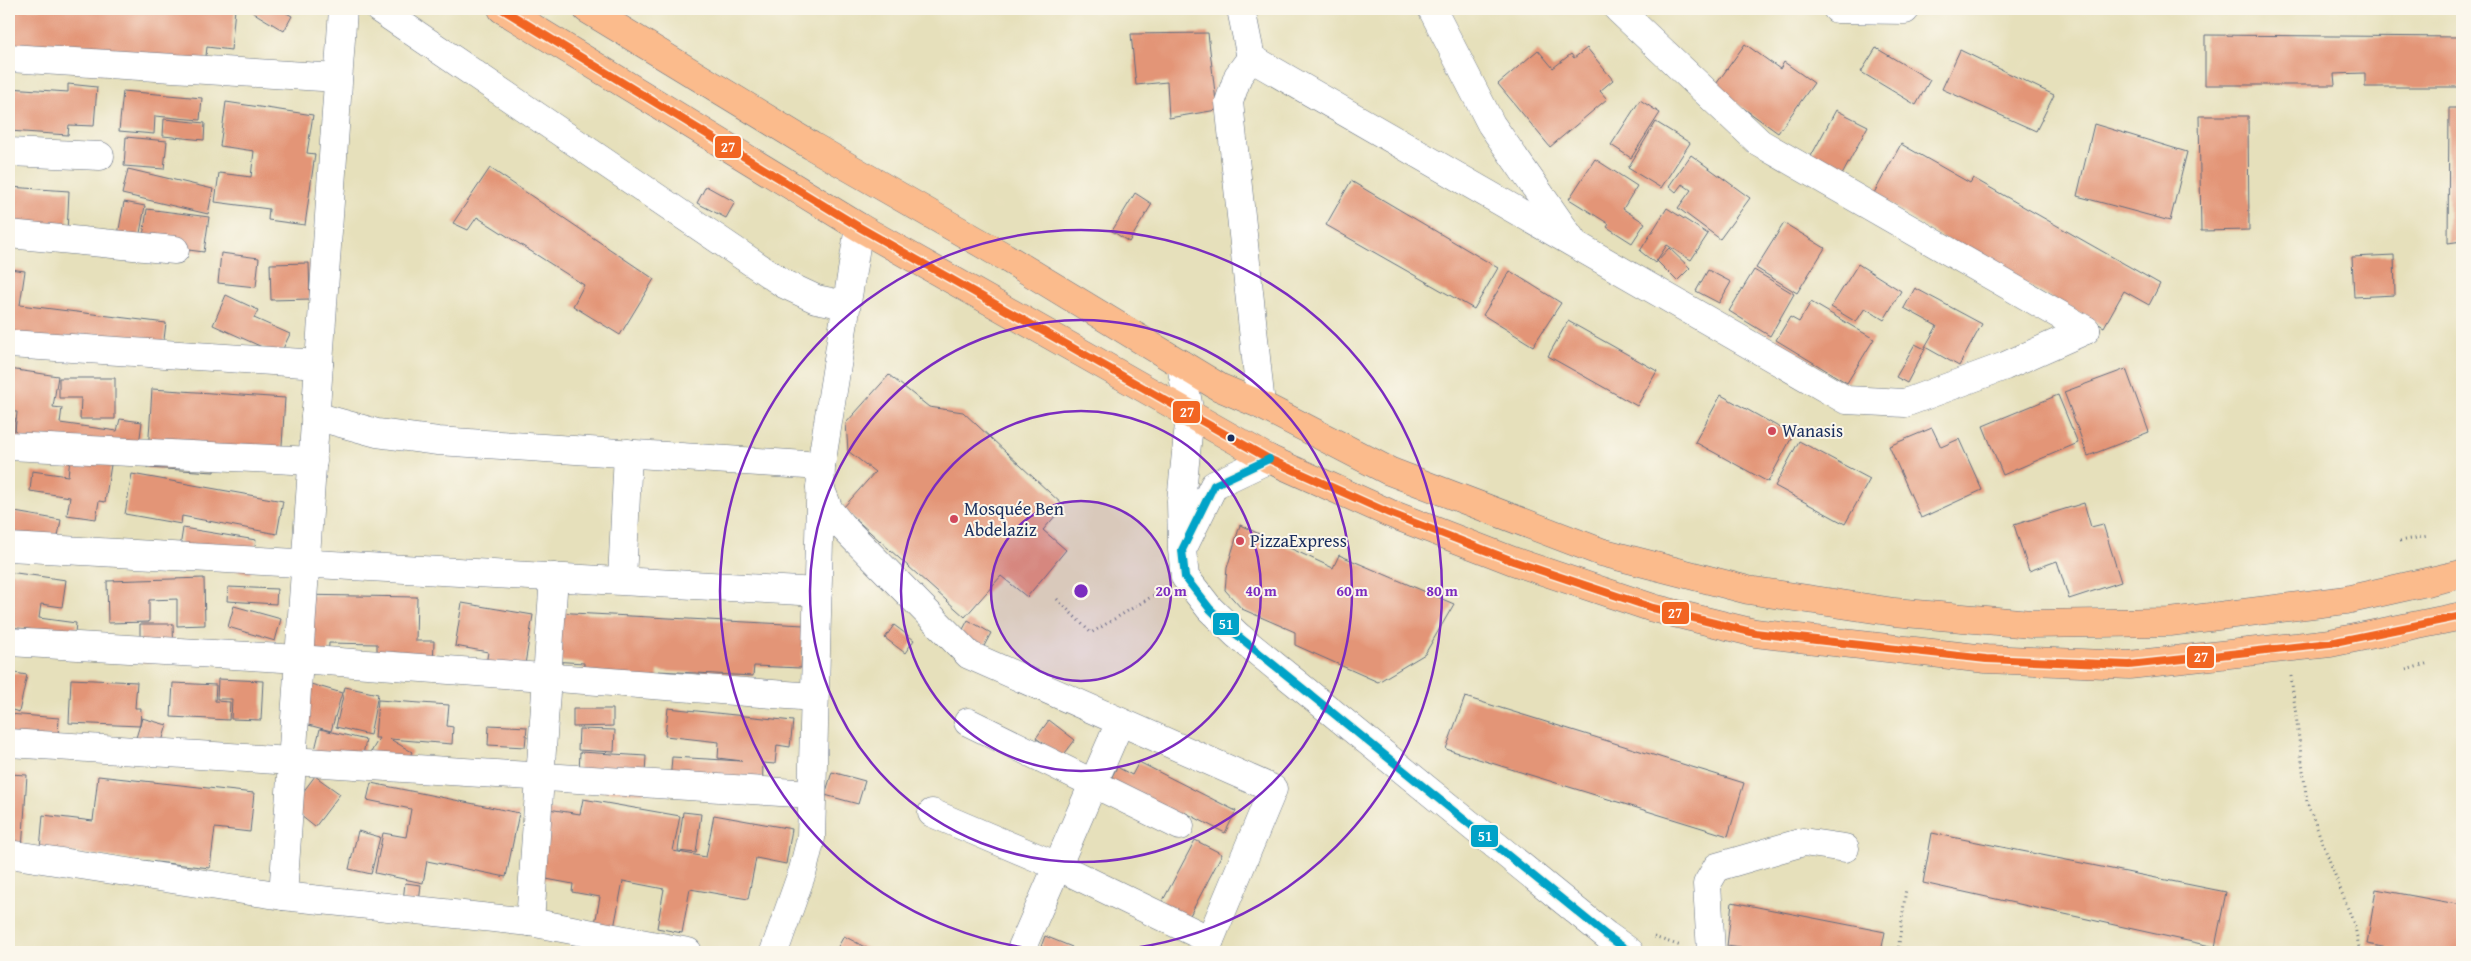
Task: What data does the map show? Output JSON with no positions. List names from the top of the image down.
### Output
{
  "places": ["Wanasis", "Mosquée Ben Abdelaziz", "PizzaExpress"],
  "lines": ["transit line 27", "transit line 51"],
  "rings": [
    "20 m",
    "40 m",
    "60 m",
    "80 m"
  ]
}
